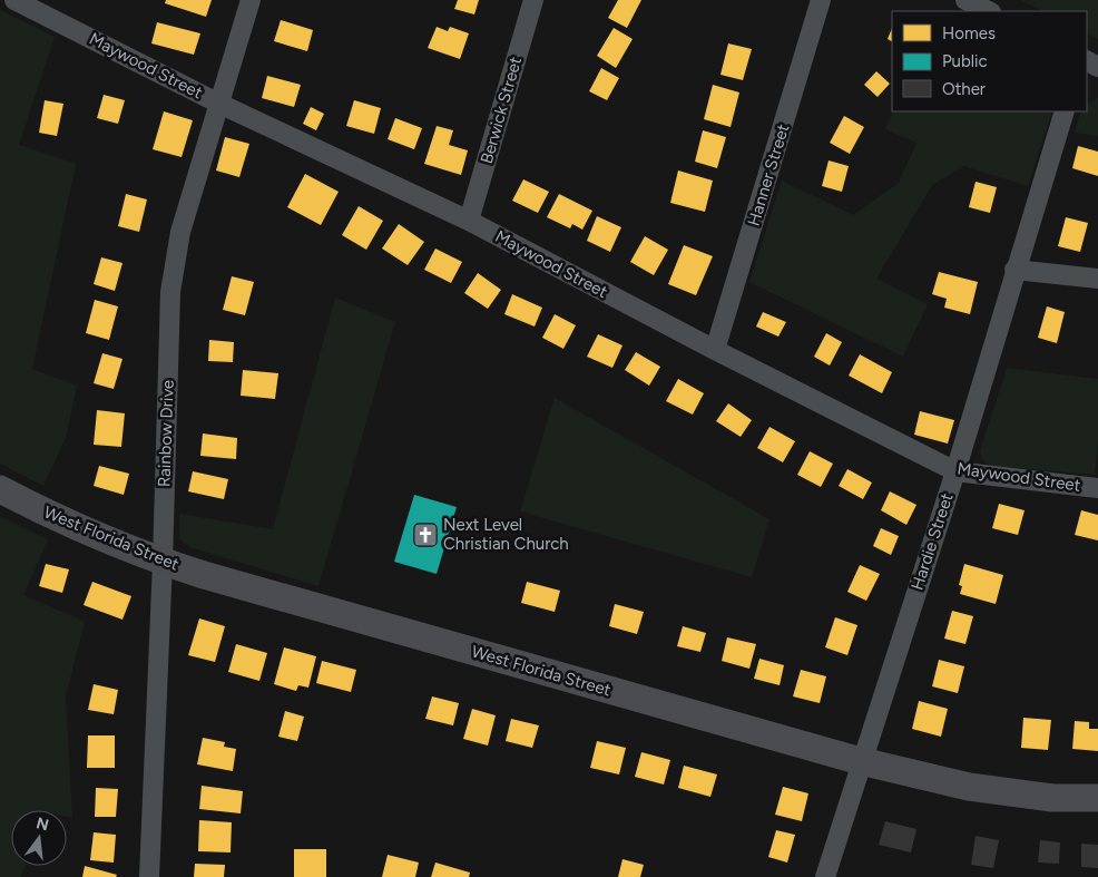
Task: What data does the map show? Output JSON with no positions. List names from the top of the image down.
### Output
{
  "streets": {
    "main road": ["West Florida Street"],
    "street": [
      "Maywood Street",
      "Berwick Street",
      "Hanner Street",
      "Rainbow Drive",
      "Hardie Street"
    ]
  },
  "crossings": [
    ["Maywood Street", "Berwick Street"],
    ["Maywood Street", "Hanner Street"],
    ["Maywood Street", "Rainbow Drive"],
    ["Maywood Street", "Hardie Street"],
    ["Rainbow Drive", "West Florida Street"],
    ["West Florida Street", "Hardie Street"]
  ],
  "places": {
    "church": ["Next Level Christian Church"]
  },
  "legend": ["Homes", "Public", "Other"],
  "north": "top"
}
